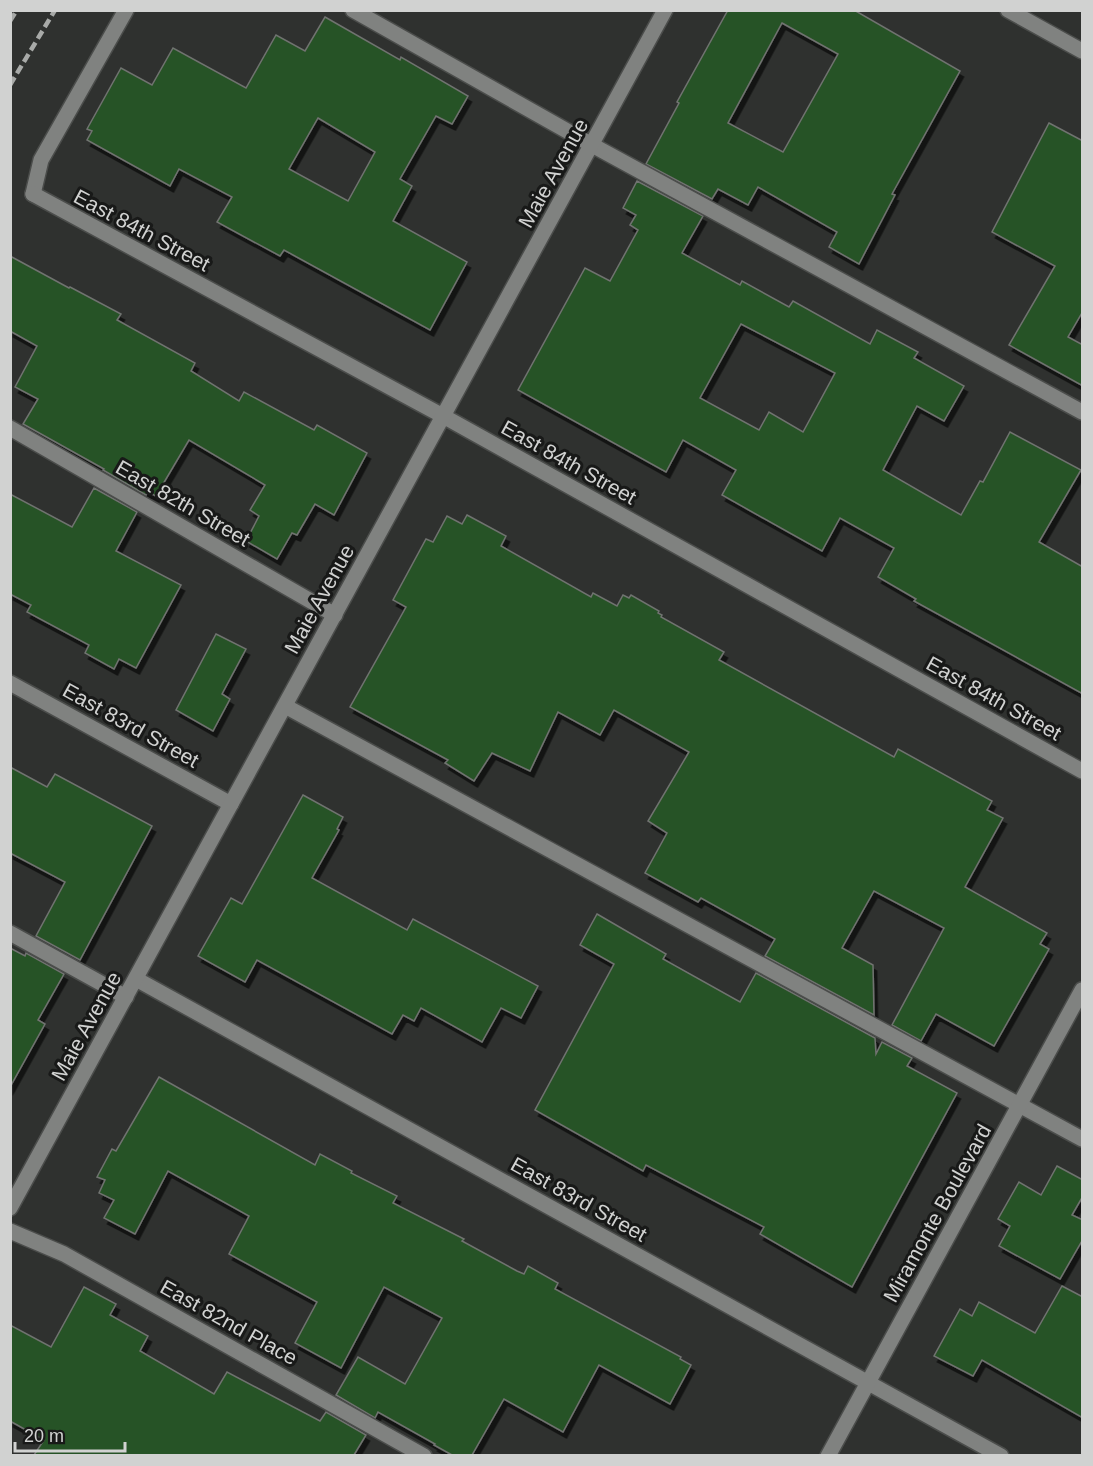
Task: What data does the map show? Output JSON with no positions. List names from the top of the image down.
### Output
{
  "streets": {
    "street": [
      "Maie Avenue",
      "East 84th Street",
      "East 82th Street",
      "East 83rd Street",
      "Miramonte Boulevard",
      "East 82nd Place"
    ]
  },
  "crossings": [
    ["Maie Avenue", "East 84th Street"],
    ["Maie Avenue", "East 82th Street"],
    ["Maie Avenue", "East 83rd Street"],
    ["East 83rd Street", "Miramonte Boulevard"]
  ],
  "scale_bar": "20 m"
}
